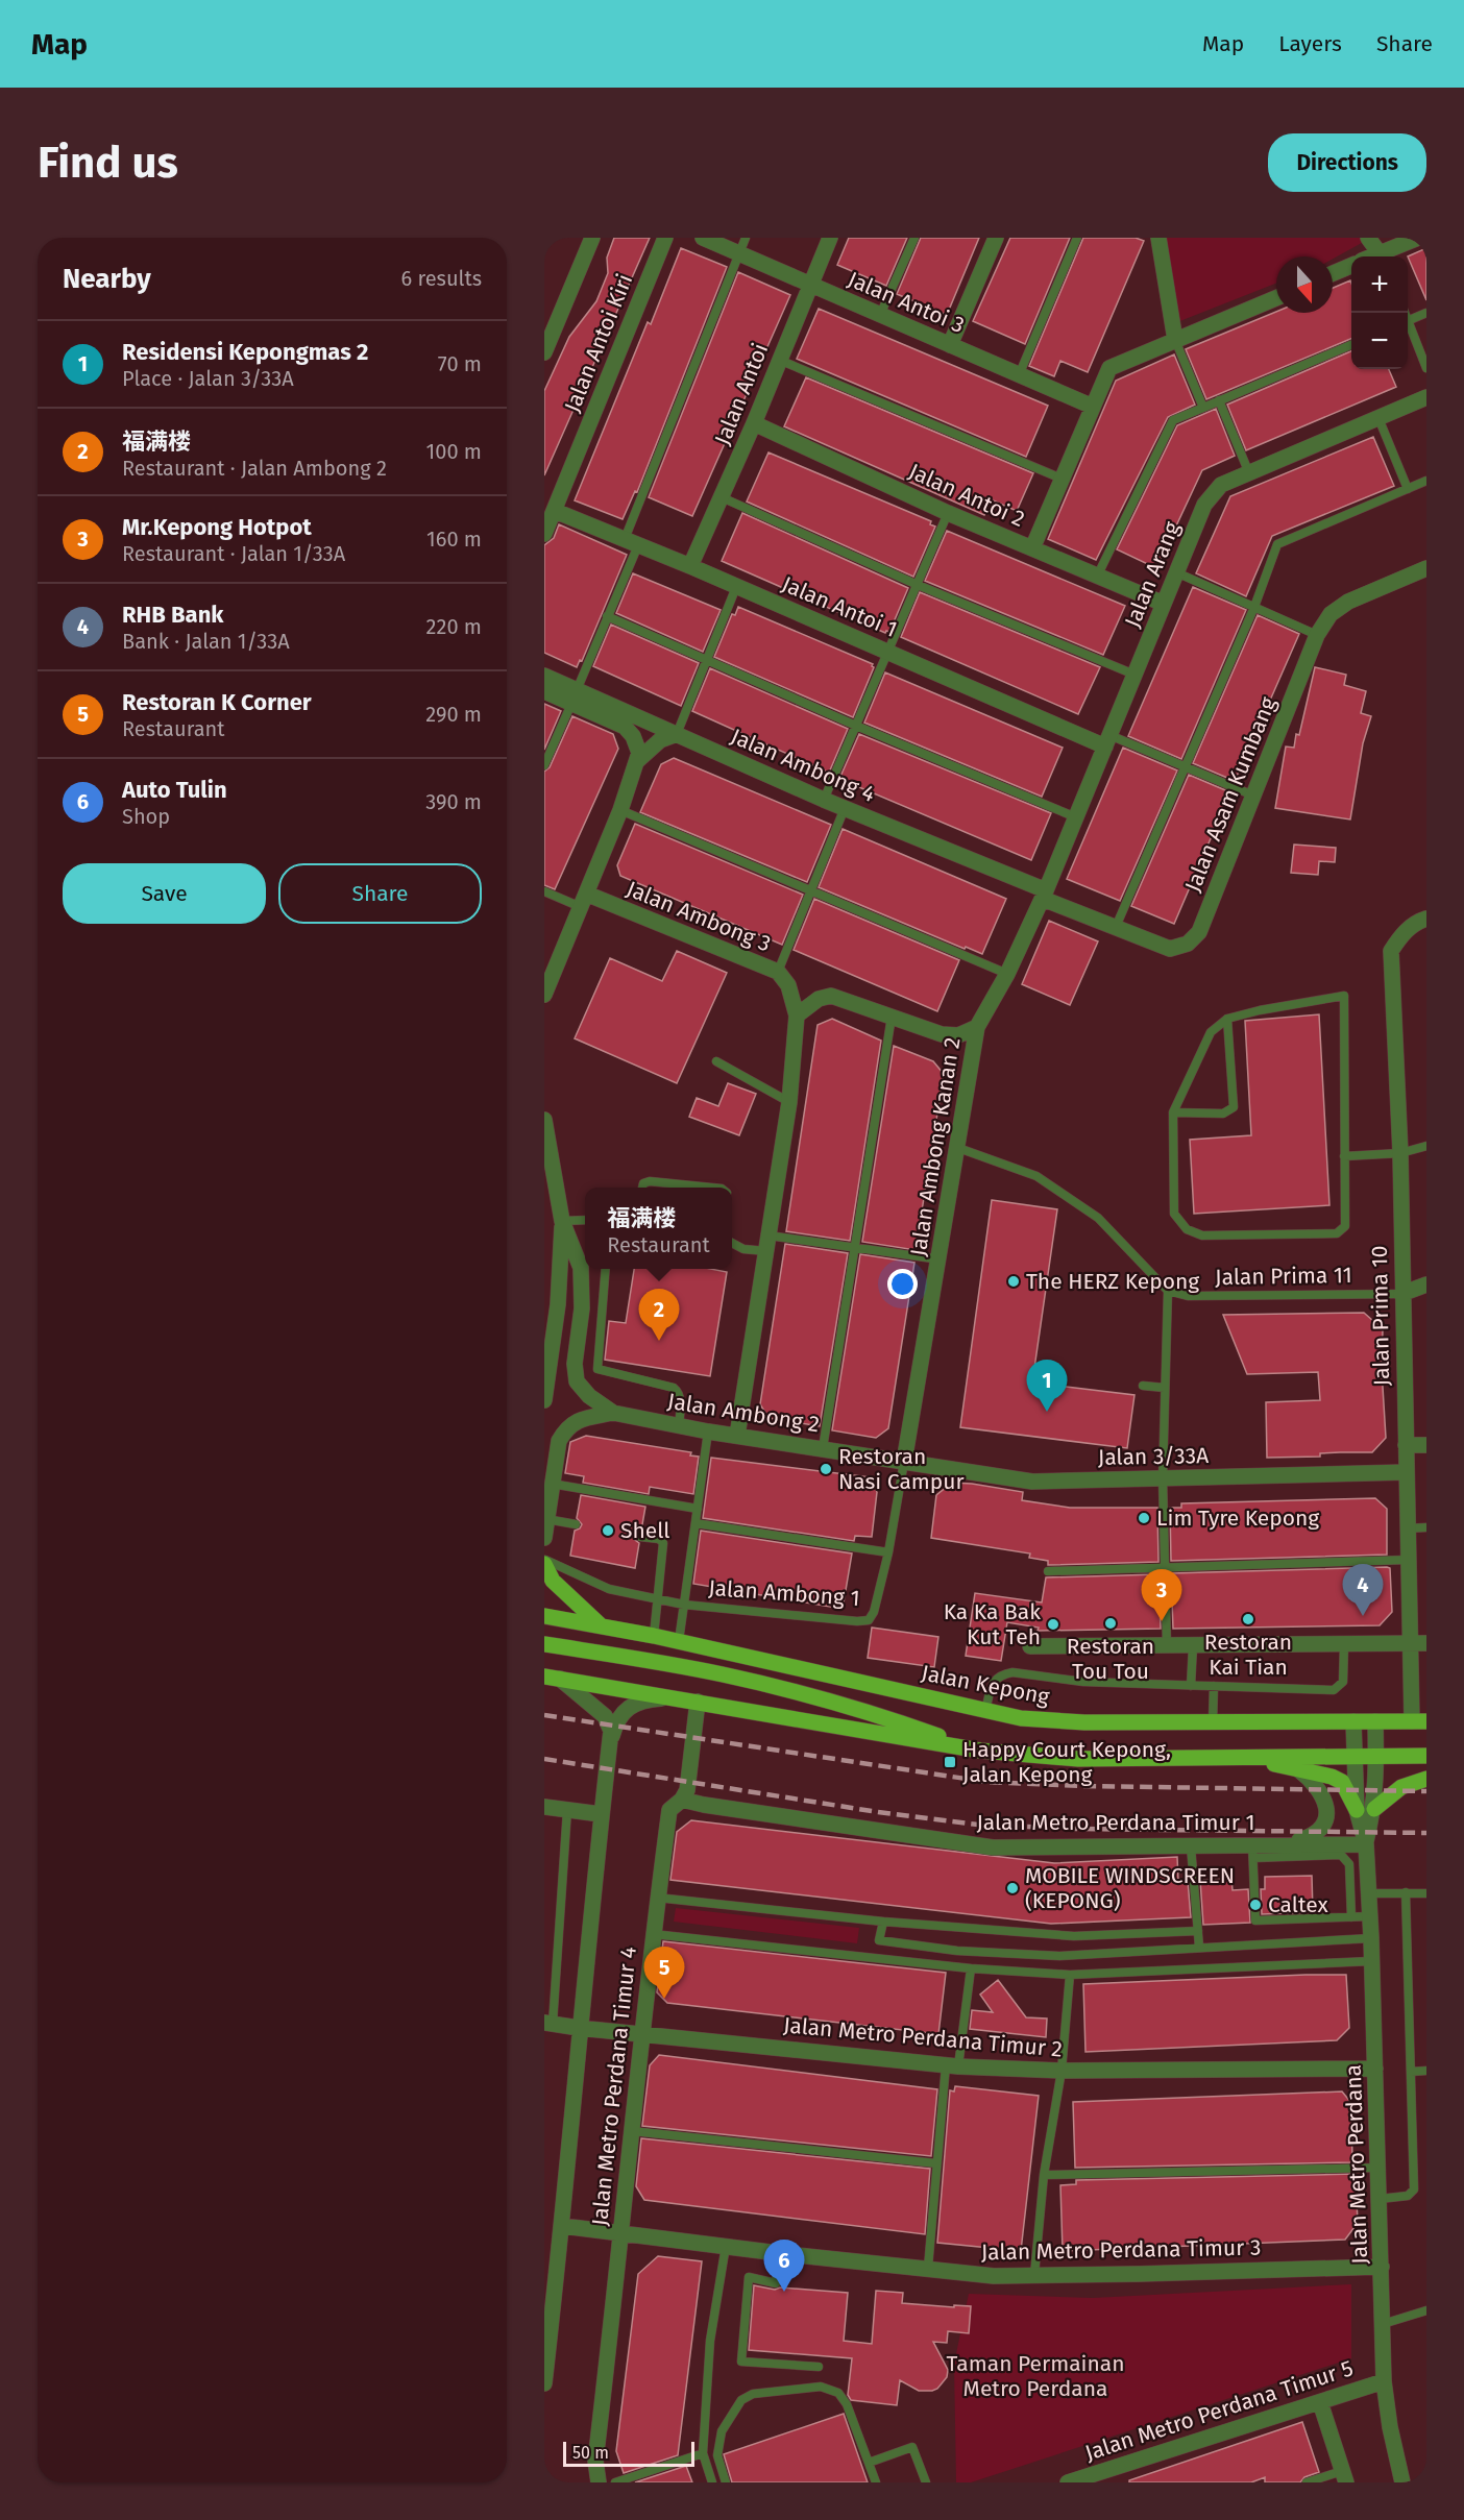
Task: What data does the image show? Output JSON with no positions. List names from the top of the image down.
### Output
{
  "streets": {
    "main road": ["Jalan Kepong"],
    "street": [
      "Jalan Antoi 3",
      "Jalan Antoi Kiri",
      "Jalan Antoi",
      "Jalan Antoi 2",
      "Jalan Arang",
      "Jalan Antoi 1",
      "Jalan Ambong 4",
      "Jalan Asam Kumbang",
      "Jalan Ambong 3",
      "Jalan Ambong Kanan 2",
      "Jalan Prima 10",
      "Jalan Ambong 2",
      "Jalan 3/33A",
      "Jalan Metro Perdana Timur 1",
      "Jalan Metro Perdana Timur 2",
      "Jalan Metro Perdana Timur 4",
      "Jalan Metro Perdana",
      "Jalan Metro Perdana Timur 3",
      "Jalan Metro Perdana Timur 5"
    ],
    "lane": ["Jalan Prima 11", "Jalan Ambong 1"]
  },
  "crossings": [
    ["Jalan Antoi 3", "Jalan Antoi"],
    ["Jalan Antoi Kiri", "Jalan Antoi 1"],
    ["Jalan Antoi", "Jalan Antoi 2"],
    ["Jalan Antoi", "Jalan Antoi 1"],
    ["Jalan Antoi 2", "Jalan Arang"],
    ["Jalan Arang", "Jalan Antoi 1"],
    ["Jalan Arang", "Jalan Ambong 4"],
    ["Jalan Arang", "Jalan Asam Kumbang"],
    ["Jalan Arang", "Jalan Ambong Kanan 2"],
    ["Jalan Ambong 4", "Jalan Asam Kumbang"],
    ["Jalan Ambong 4", "Jalan Ambong Kanan 2"],
    ["Jalan Asam Kumbang", "Jalan Ambong Kanan 2"],
    ["Jalan Ambong Kanan 2", "Jalan Ambong 2"],
    ["Jalan Ambong Kanan 2", "Jalan 3/33A"],
    ["Jalan Ambong Kanan 2", "Jalan Ambong 1"],
    ["Jalan Prima 11", "Jalan Prima 10"],
    ["Jalan Prima 10", "Jalan 3/33A"],
    ["Jalan Prima 10", "Jalan Kepong"],
    ["Jalan Ambong 2", "Jalan 3/33A"],
    ["Jalan Ambong 2", "Jalan Ambong 1"],
    ["Jalan 3/33A", "Jalan Ambong 1"],
    ["Jalan Kepong", "Jalan Metro Perdana"],
    ["Jalan Metro Perdana Timur 1", "Jalan Metro Perdana Timur 4"],
    ["Jalan Metro Perdana Timur 1", "Jalan Metro Perdana"],
    ["Jalan Metro Perdana Timur 2", "Jalan Metro Perdana Timur 4"],
    ["Jalan Metro Perdana Timur 2", "Jalan Metro Perdana"],
    ["Jalan Metro Perdana Timur 4", "Jalan Metro Perdana Timur 3"],
    ["Jalan Metro Perdana", "Jalan Metro Perdana Timur 3"],
    ["Jalan Metro Perdana", "Jalan Metro Perdana Timur 5"]
  ],
  "parks": ["Taman Permainan Metro Perdana"],
  "places": {
    "other": [
      "The HERZ Kepong",
      "Restoran Nasi Campur",
      "Lim Tyre Kepong",
      "Shell",
      "Restoran Kai Tian",
      "Restoran Tou Tou",
      "Ka Ka Bak Kut Teh",
      "MOBILE WINDSCREEN (KEPONG)",
      "Caltex"
    ],
    "transit": ["Happy Court Kepong, Jalan Kepong"]
  },
  "scale_bar": "50 m",
  "north": "bottom",
  "page": {
    "header": "Map",
    "nav": ["Map", "Layers", "Share"],
    "buttons": [
      "Directions",
      ["Save", "Share"]
    ],
    "title": "Find us",
    "heading": ["Nearby", "6 results"],
    "map_buttons": ["+", "−"],
    "list": [
      {
        "mark": "1",
        "name": "Residensi Kepongmas 2",
        "note": "Place · Jalan 3/33A",
        "value": "70 m"
      },
      {
        "mark": "2",
        "name": "福满楼",
        "note": "Restaurant · Jalan Ambong 2",
        "value": "100 m"
      },
      {
        "mark": "3",
        "name": "Mr.Kepong Hotpot",
        "note": "Restaurant · Jalan 1/33A",
        "value": "160 m"
      },
      {
        "mark": "4",
        "name": "RHB Bank",
        "note": "Bank · Jalan 1/33A",
        "value": "220 m"
      },
      {
        "mark": "5",
        "name": "Restoran K Corner",
        "note": "Restaurant",
        "value": "290 m"
      },
      {
        "mark": "6",
        "name": "Auto Tulin",
        "note": "Shop",
        "value": "390 m"
      }
    ],
    "popup": ["福满楼", "Restaurant"],
    "pins": [
      "2",
      "1",
      "4",
      "3",
      "5",
      "6"
    ],
    "scale": "50 m"
  }
}
